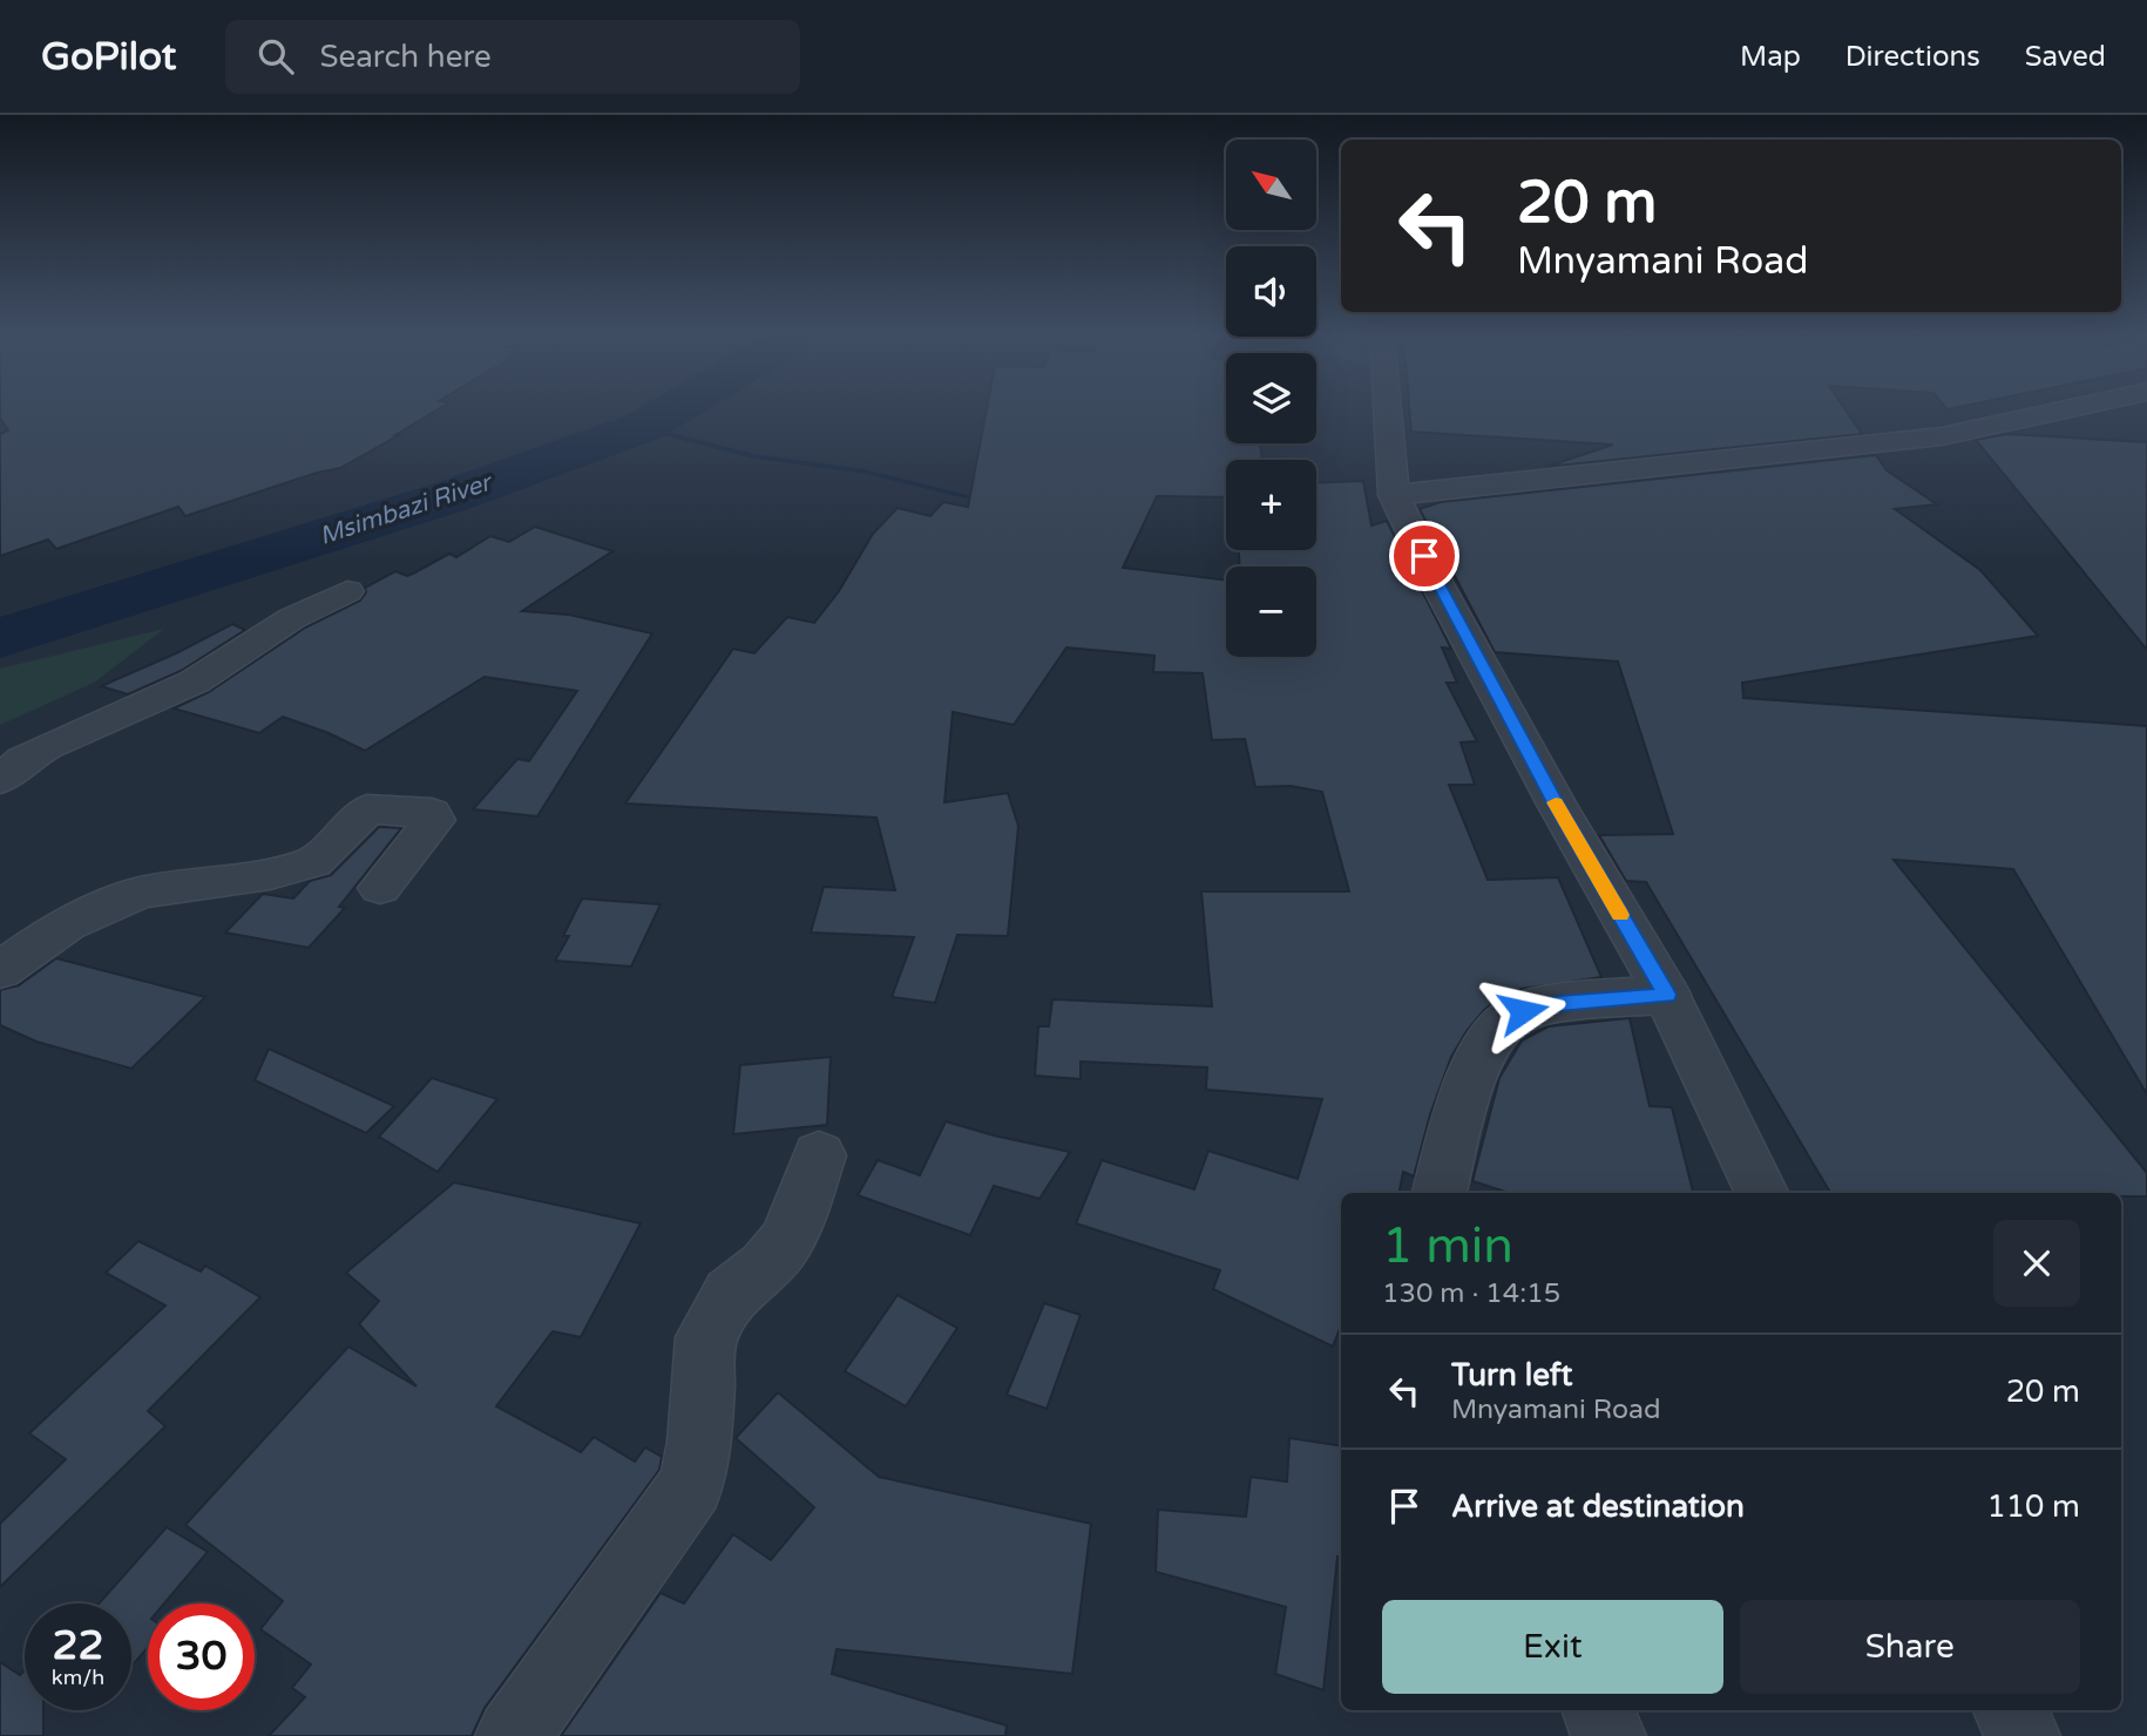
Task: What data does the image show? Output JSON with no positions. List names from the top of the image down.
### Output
{
  "water": ["Msimbazi River"],
  "north": "top left",
  "page": {
    "header": "GoPilot",
    "search": "Search here",
    "nav": ["Map", "Directions", "Saved"],
    "map_buttons": ["+", "−"],
    "turn": ["20 m", "Mnyamani Road"],
    "heading": ["1 min", "130 m · 14:15"],
    "list": [
      {
        "name": "Turn left",
        "note": "Mnyamani Road",
        "value": "20 m"
      },
      {
        "name": "Arrive at destination",
        "value": "110 m"
      }
    ],
    "buttons": ["Exit", "Share"],
    "speed": "22 km/h",
    "limit": "30"
  }
}
